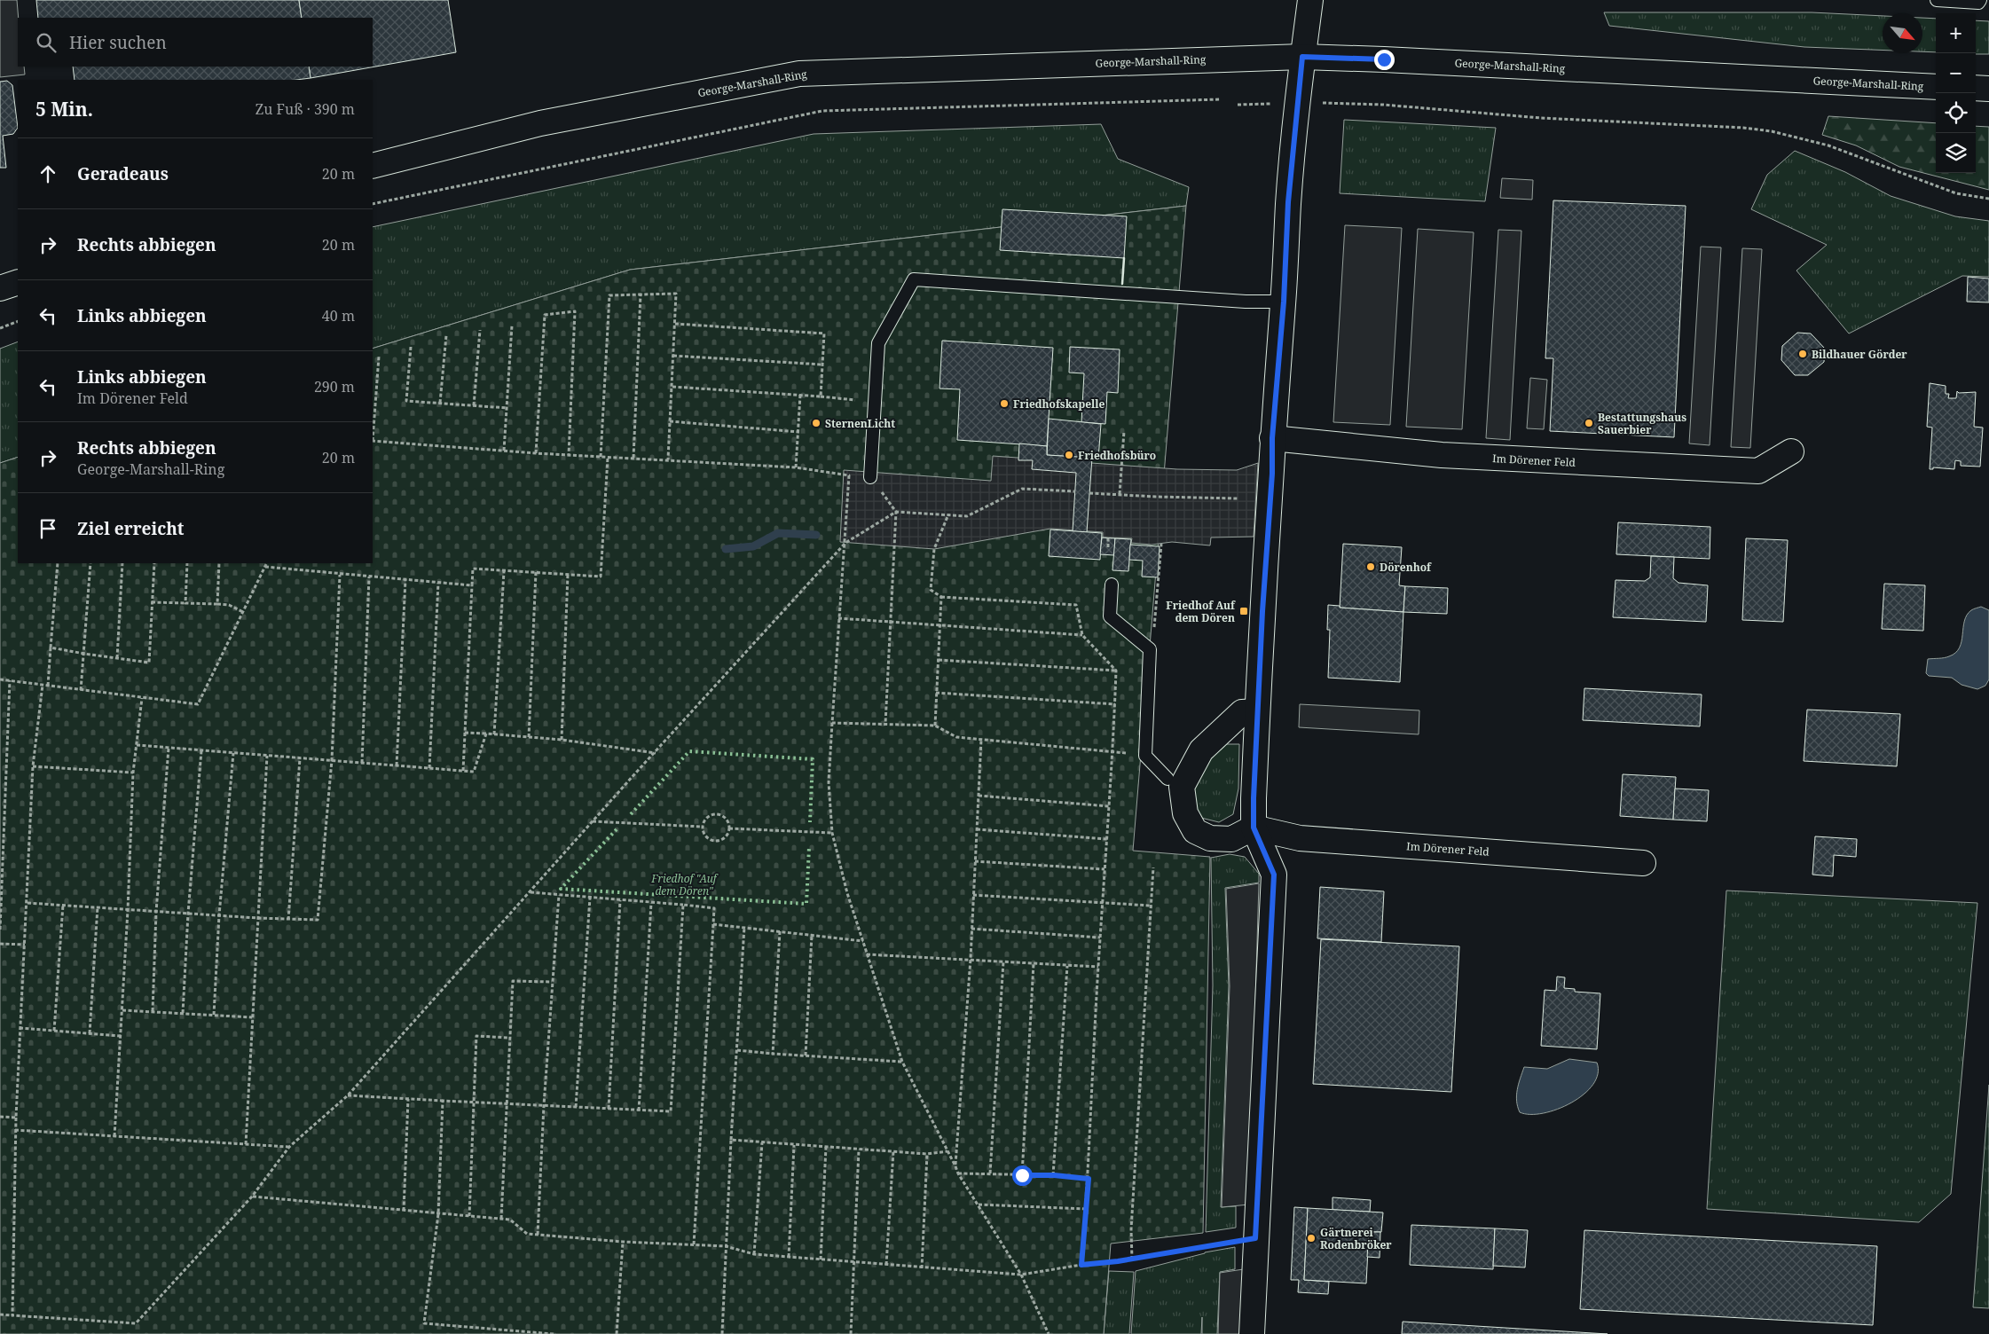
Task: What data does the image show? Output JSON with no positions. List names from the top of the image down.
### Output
{
  "streets": {
    "street": ["George-Marshall-Ring", "Im Dörener Feld"]
  },
  "parks": ["Friedhof \"Auf dem Dören\""],
  "places": {
    "other": [
      "Bildhauer Görder",
      "Friedhofskapelle",
      "SternenLicht",
      "Bestattungshaus Sauerbier",
      "Friedhofsbüro",
      "Dörenhof",
      "Gärtnerei Rodenbröker"
    ],
    "transit": ["Friedhof Auf dem Dören"]
  },
  "north": "bottom right",
  "page": {
    "map_buttons": ["+", "−"],
    "search": "Hier suchen",
    "heading": ["5 Min.", "Zu Fuß · 390 m"],
    "list": [
      ["Geradeaus", "20 m"],
      ["Rechts abbiegen", "20 m"],
      ["Links abbiegen", "40 m"],
      ["Links abbiegen", "Im Dörener Feld", "290 m"],
      ["Rechts abbiegen", "George-Marshall-Ring", "20 m"],
      "Ziel erreicht"
    ]
  }
}
